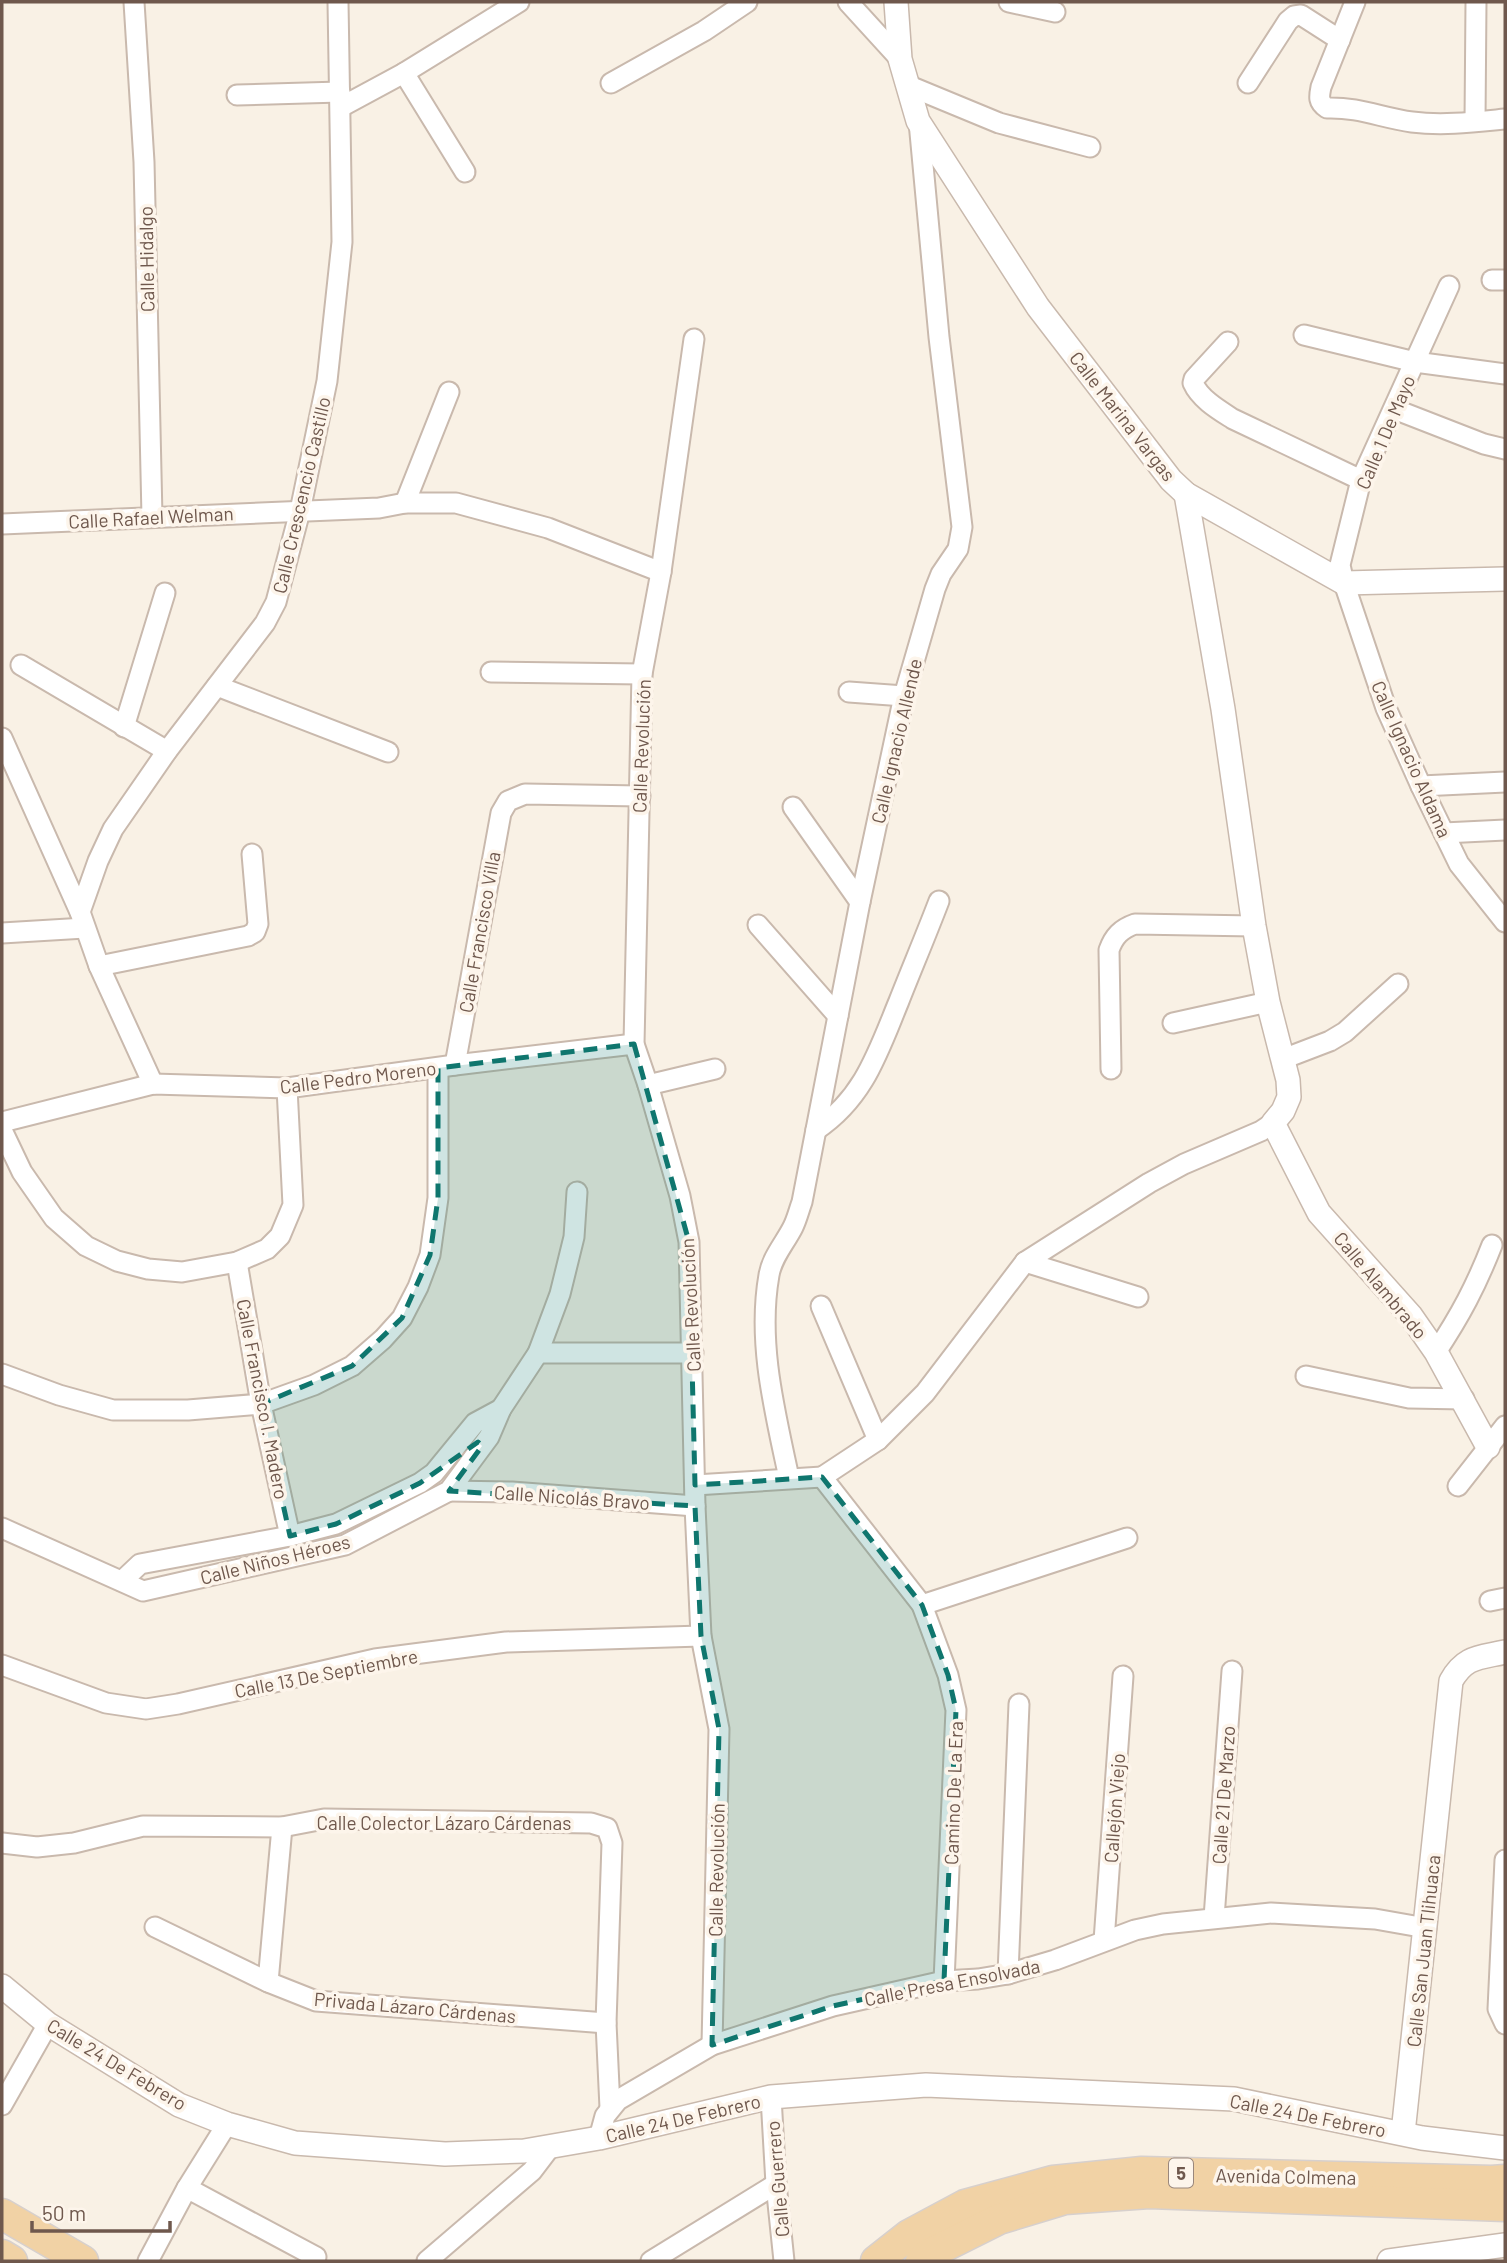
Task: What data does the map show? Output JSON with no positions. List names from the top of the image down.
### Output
{
  "streets": {
    "main road": ["5", "Avenida Colmena"],
    "street": [
      "Calle Hidalgo",
      "Calle Marina Vargas",
      "Calle 1 De Mayo",
      "Calle Crescencio Castillo",
      "Calle Rafael Welman",
      "Calle Ignacio Allende",
      "Calle Revolución",
      "Calle Ignacio Aldama",
      "Calle Francisco Villa",
      "Calle Pedro Moreno",
      "Calle Alambrado",
      "Calle Francisco I. Madero",
      "Calle Nicolás Bravo",
      "Calle Niños Héroes",
      "Calle 13 De Septiembre",
      "Camino De La Era",
      "Calle 21 De Marzo",
      "Callejón Viejo",
      "Calle Colector Lázaro Cárdenas",
      "Calle San Juan Tlihuaca",
      "Calle Presa Ensolvada",
      "Privada Lázaro Cárdenas",
      "Calle 24 De Febrero",
      "Calle Guerrero"
    ]
  },
  "crossings": [
    ["Calle Hidalgo", "Calle Rafael Welman"],
    ["Calle Marina Vargas", "Calle 1 De Mayo"],
    ["Calle Marina Vargas", "Calle Ignacio Allende"],
    ["Calle Marina Vargas", "Calle Ignacio Aldama"],
    ["Calle 1 De Mayo", "Calle Ignacio Aldama"],
    ["Calle Crescencio Castillo", "Calle Rafael Welman"],
    ["Calle Rafael Welman", "Calle Revolución"],
    ["Calle Revolución", "Calle Francisco Villa"],
    ["Calle Revolución", "Calle Pedro Moreno"],
    ["Calle Revolución", "Calle Nicolás Bravo"],
    ["Calle Revolución", "Calle 13 De Septiembre"],
    ["Calle Revolución", "Calle Presa Ensolvada"],
    ["Calle Francisco Villa", "Calle Pedro Moreno"],
    ["Calle Francisco Villa", "Calle Francisco I. Madero"],
    ["Calle Francisco I. Madero", "Calle Niños Héroes"],
    ["Calle Nicolás Bravo", "Calle Niños Héroes"],
    ["Camino De La Era", "Calle Presa Ensolvada"],
    ["Calle 21 De Marzo", "Calle Presa Ensolvada"],
    ["Callejón Viejo", "Calle Presa Ensolvada"],
    ["Calle Colector Lázaro Cárdenas", "Privada Lázaro Cárdenas"],
    ["Calle San Juan Tlihuaca", "Calle Presa Ensolvada"],
    ["Calle San Juan Tlihuaca", "Calle 24 De Febrero"],
    ["Calle 24 De Febrero", "Calle Guerrero"]
  ],
  "scale_bar": "50 m"
}
